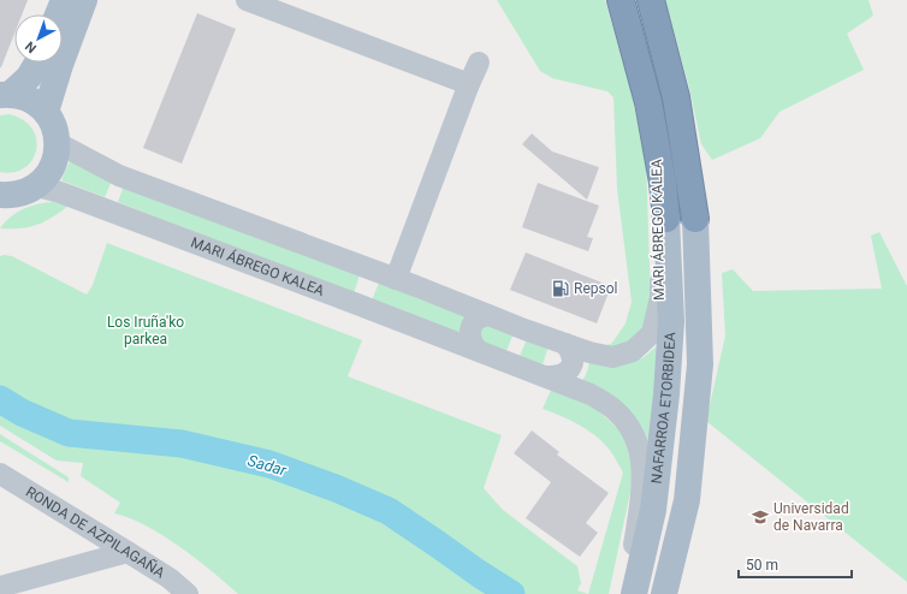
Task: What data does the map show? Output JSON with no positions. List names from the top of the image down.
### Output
{
  "streets": {
    "main road": ["NAFARROA ETORBIDEA"],
    "street": ["MARI ÁBREGO KALEA", "RONDA DE AZPILAGAÑA"]
  },
  "crossings": [
    ["MARI ÁBREGO KALEA", "NAFARROA ETORBIDEA"]
  ],
  "water": ["Sadar"],
  "parks": ["Los Iruña'ko parkea"],
  "places": {
    "fuel station": ["Repsol"],
    "school or university": ["Universidad de Navarra"]
  },
  "scale_bar": "50 m",
  "north": "bottom left"
}
